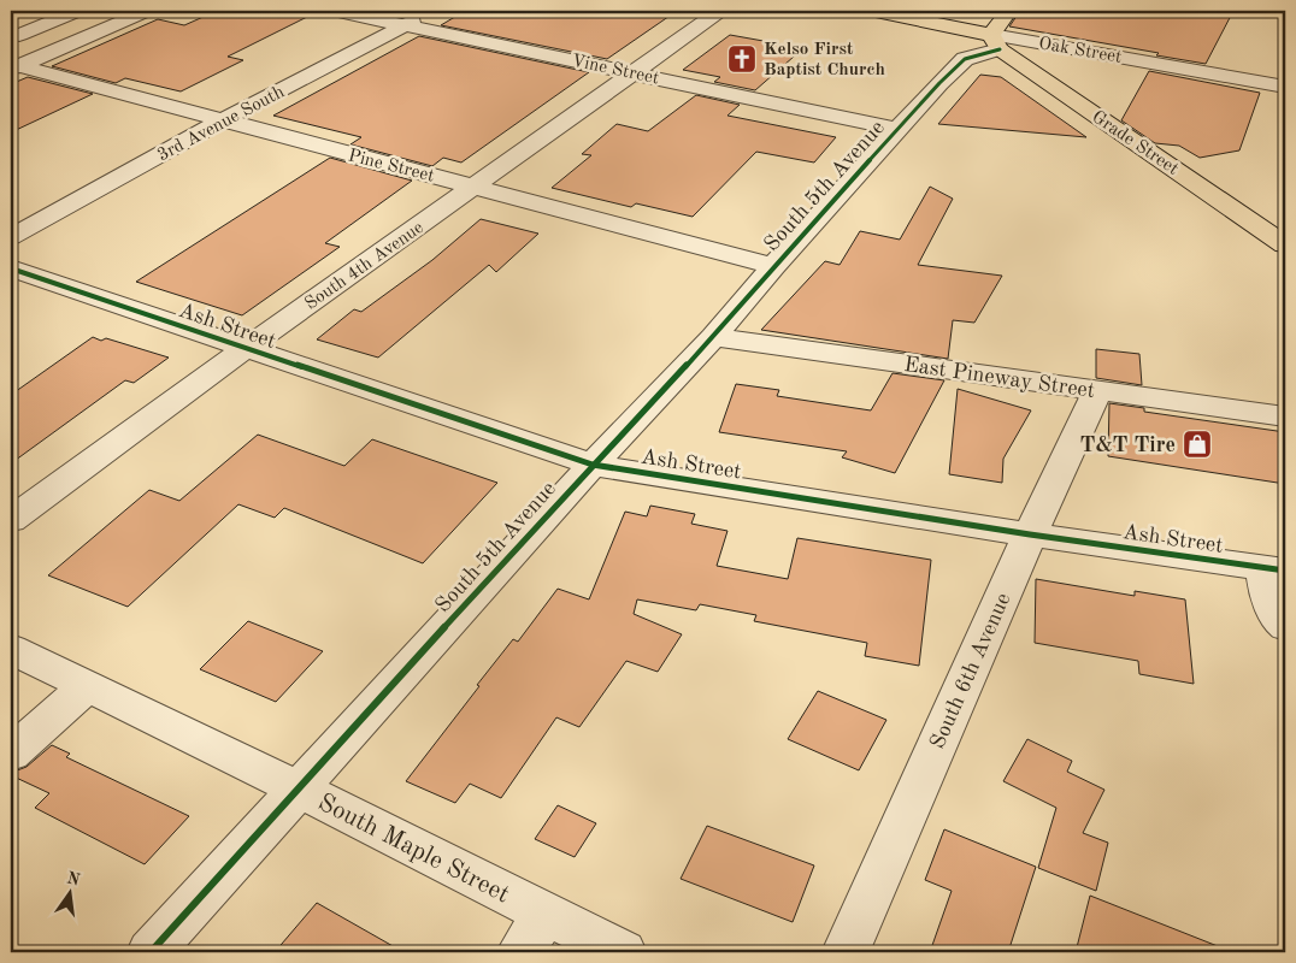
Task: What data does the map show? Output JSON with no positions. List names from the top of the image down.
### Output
{
  "streets": {
    "main road": ["Oak Street", "Grade Street"],
    "street": [
      "Vine Street",
      "3rd Avenue South",
      "Pine Street",
      "South 5th Avenue",
      "South 4th Avenue",
      "Ash Street",
      "East Pineway Street",
      "South 6th Avenue",
      "South Maple Street"
    ]
  },
  "crossings": [
    ["Oak Street", "Grade Street"],
    ["Oak Street", "South 5th Avenue"],
    ["Vine Street", "3rd Avenue South"],
    ["Vine Street", "South 5th Avenue"],
    ["Vine Street", "South 4th Avenue"],
    ["3rd Avenue South", "Pine Street"],
    ["Grade Street", "South 5th Avenue"],
    ["Pine Street", "South 5th Avenue"],
    ["Pine Street", "South 4th Avenue"],
    ["South 5th Avenue", "Ash Street"],
    ["South 5th Avenue", "East Pineway Street"],
    ["South 5th Avenue", "South Maple Street"],
    ["South 4th Avenue", "Ash Street"],
    ["Ash Street", "South 6th Avenue"],
    ["East Pineway Street", "South 6th Avenue"]
  ],
  "places": {
    "church": ["Kelso First Baptist Church"],
    "shop": ["T&T Tire"]
  },
  "north": "top"
}
